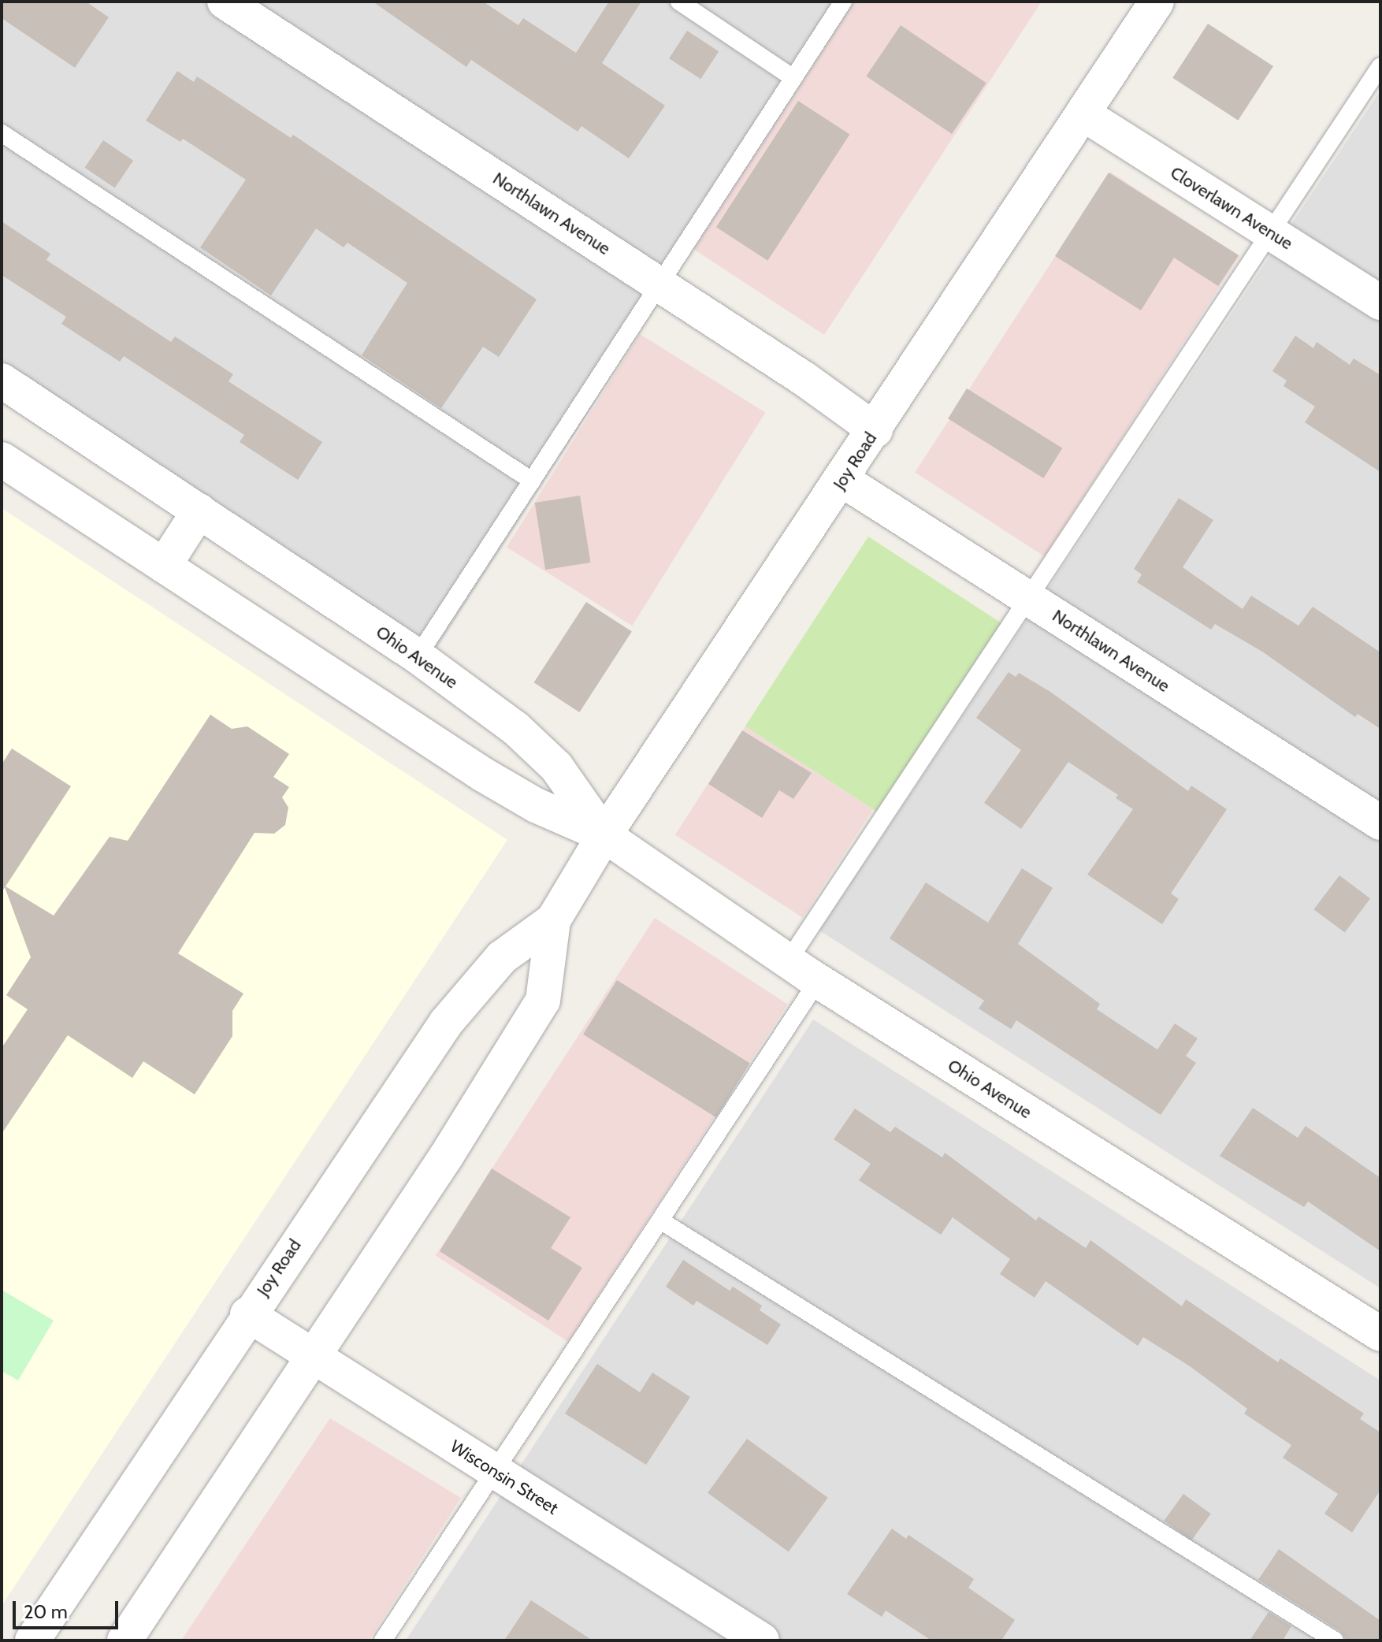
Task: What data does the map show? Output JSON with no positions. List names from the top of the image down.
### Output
{
  "streets": {
    "street": [
      "Cloverlawn Avenue",
      "Northlawn Avenue",
      "Joy Road",
      "Ohio Avenue",
      "Wisconsin Street"
    ]
  },
  "crossings": [
    ["Cloverlawn Avenue", "Joy Road"],
    ["Northlawn Avenue", "Joy Road"],
    ["Joy Road", "Ohio Avenue"],
    ["Joy Road", "Wisconsin Street"]
  ],
  "scale_bar": "20 m"
}
